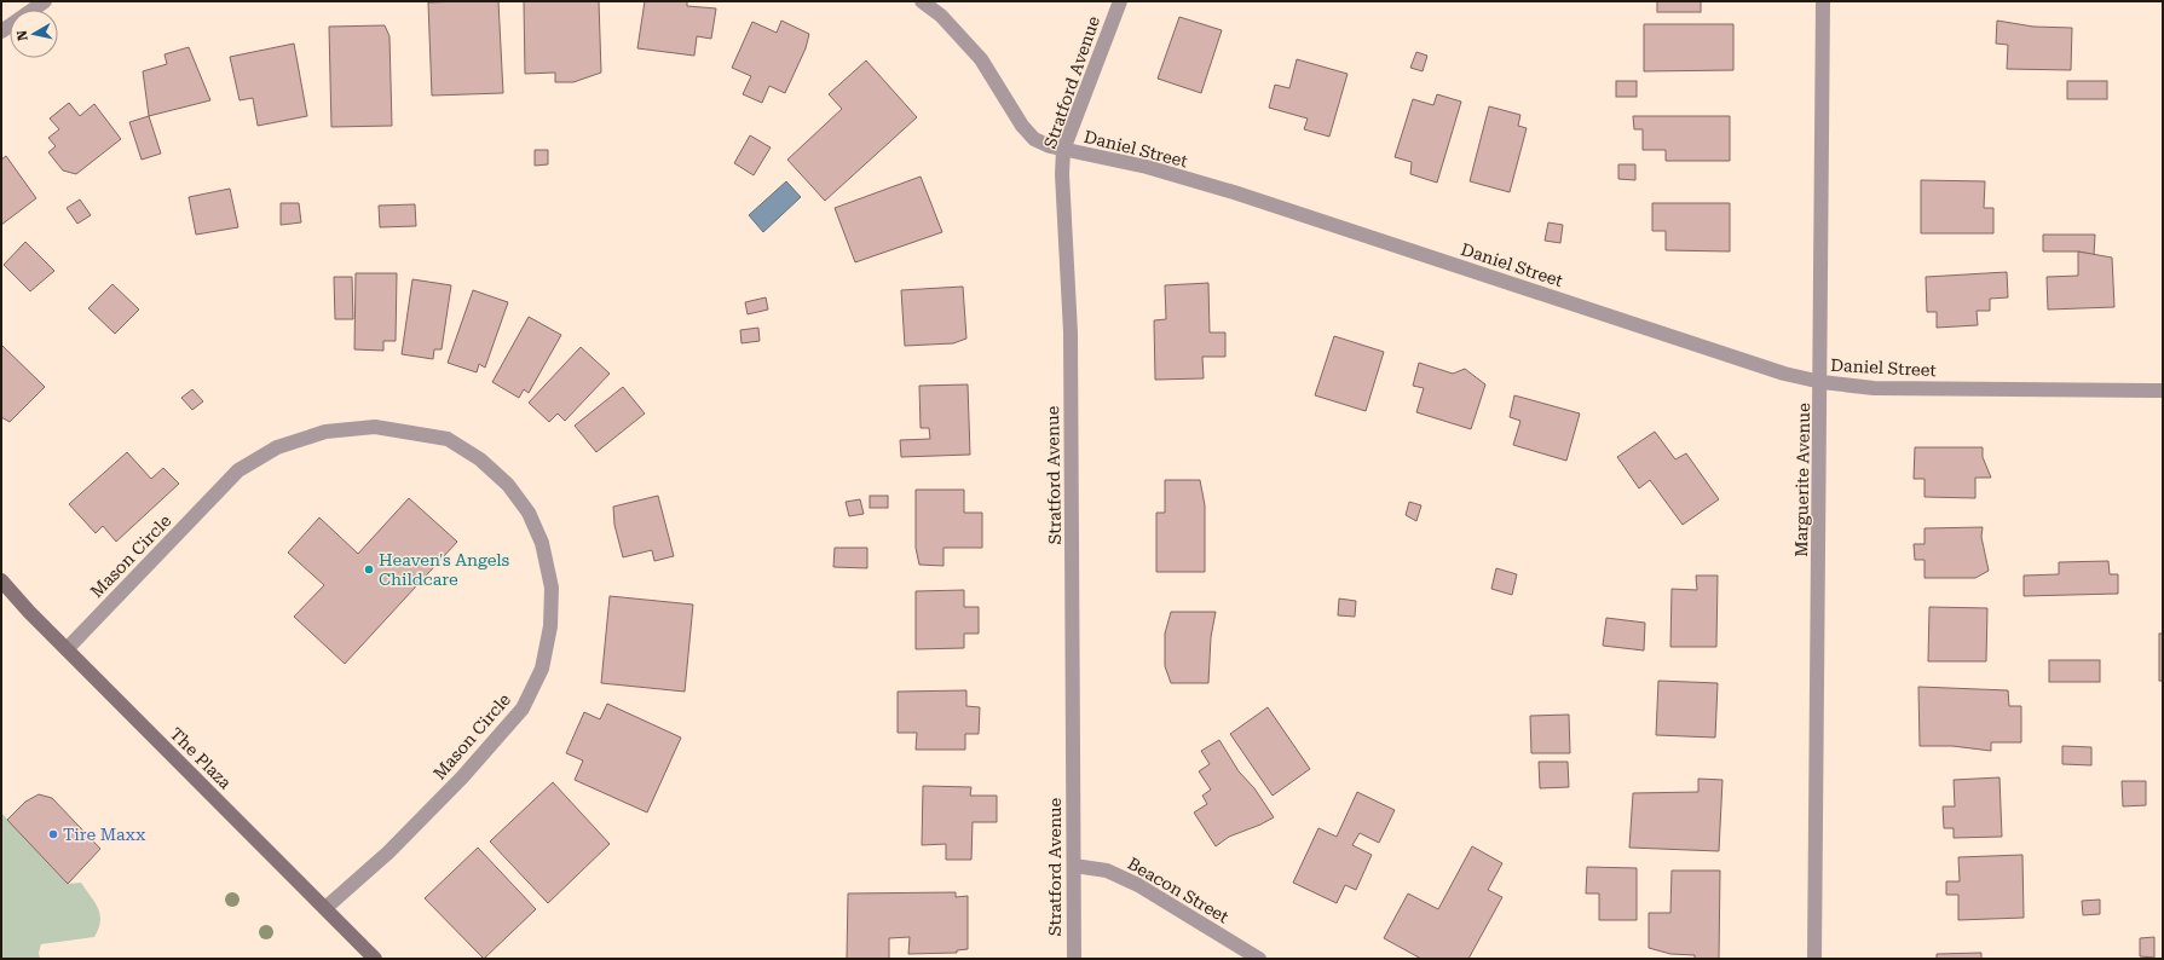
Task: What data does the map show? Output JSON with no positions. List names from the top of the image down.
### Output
{
  "streets": {
    "main road": ["The Plaza"],
    "street": [
      "Stratford Avenue",
      "Daniel Street",
      "Marguerite Avenue",
      "Mason Circle",
      "Beacon Street"
    ]
  },
  "crossings": [
    ["Stratford Avenue", "Daniel Street"],
    ["Stratford Avenue", "Beacon Street"],
    ["Daniel Street", "Marguerite Avenue"],
    ["Mason Circle", "The Plaza"]
  ],
  "places": ["Heaven's Angels Childcare", "Tire Maxx"],
  "north": "left"
}
